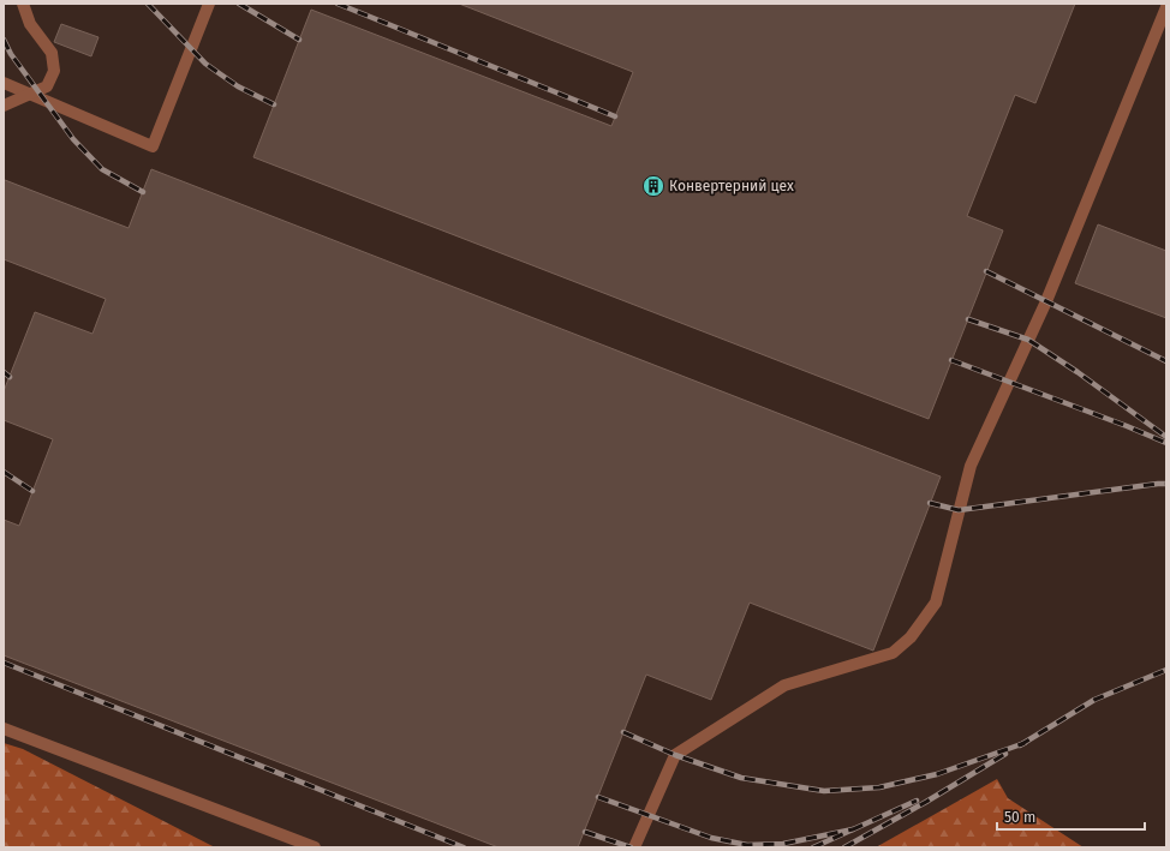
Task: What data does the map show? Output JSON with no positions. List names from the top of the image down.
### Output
{
  "places": {
    "building": ["Конвертерний цех"]
  },
  "scale_bar": "50 m"
}
